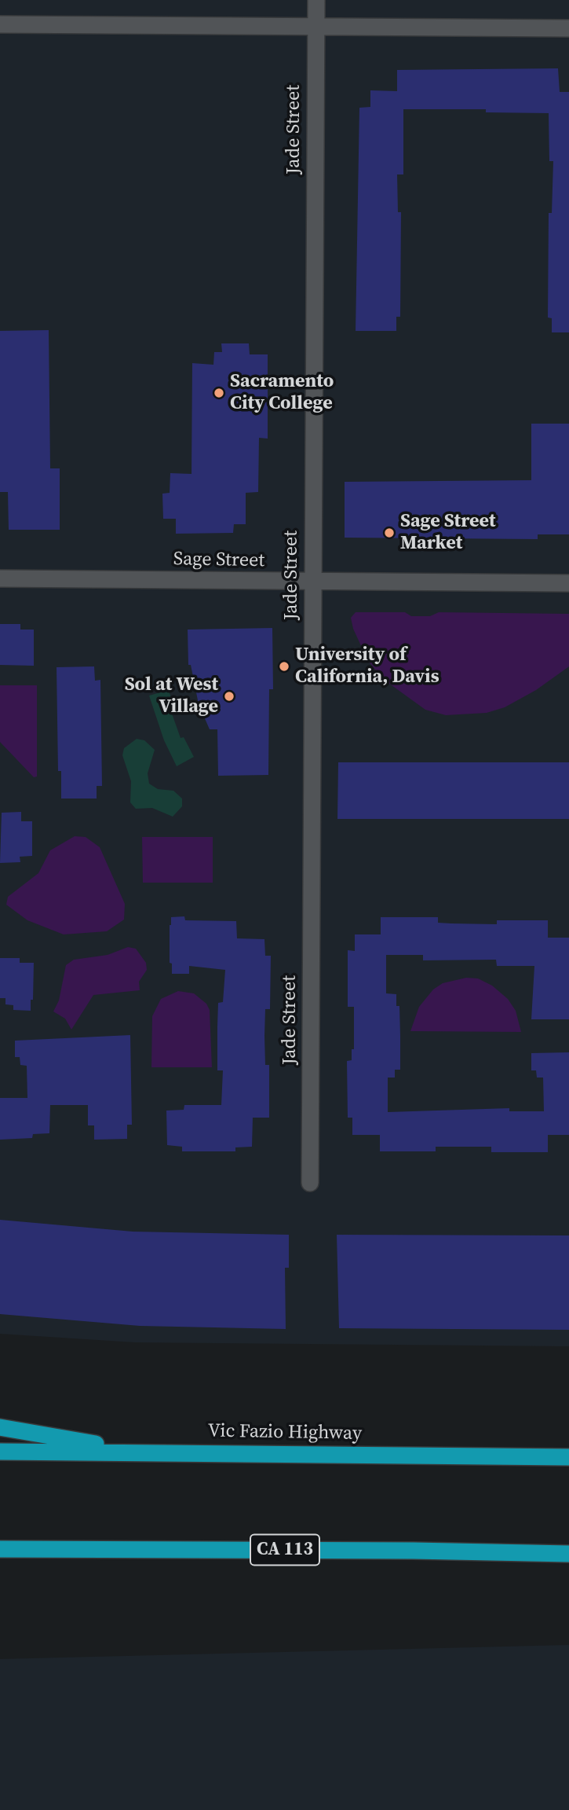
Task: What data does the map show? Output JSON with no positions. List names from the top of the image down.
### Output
{
  "streets": {
    "highway": ["Vic Fazio Highway", "CA 113"],
    "street": ["Jade Street", "Sage Street"]
  },
  "crossings": [
    ["Jade Street", "Sage Street"]
  ],
  "places": [
    "Sacramento City College",
    "Sage Street Market",
    "University of California, Davis",
    "Sol at West Village"
  ]
}
